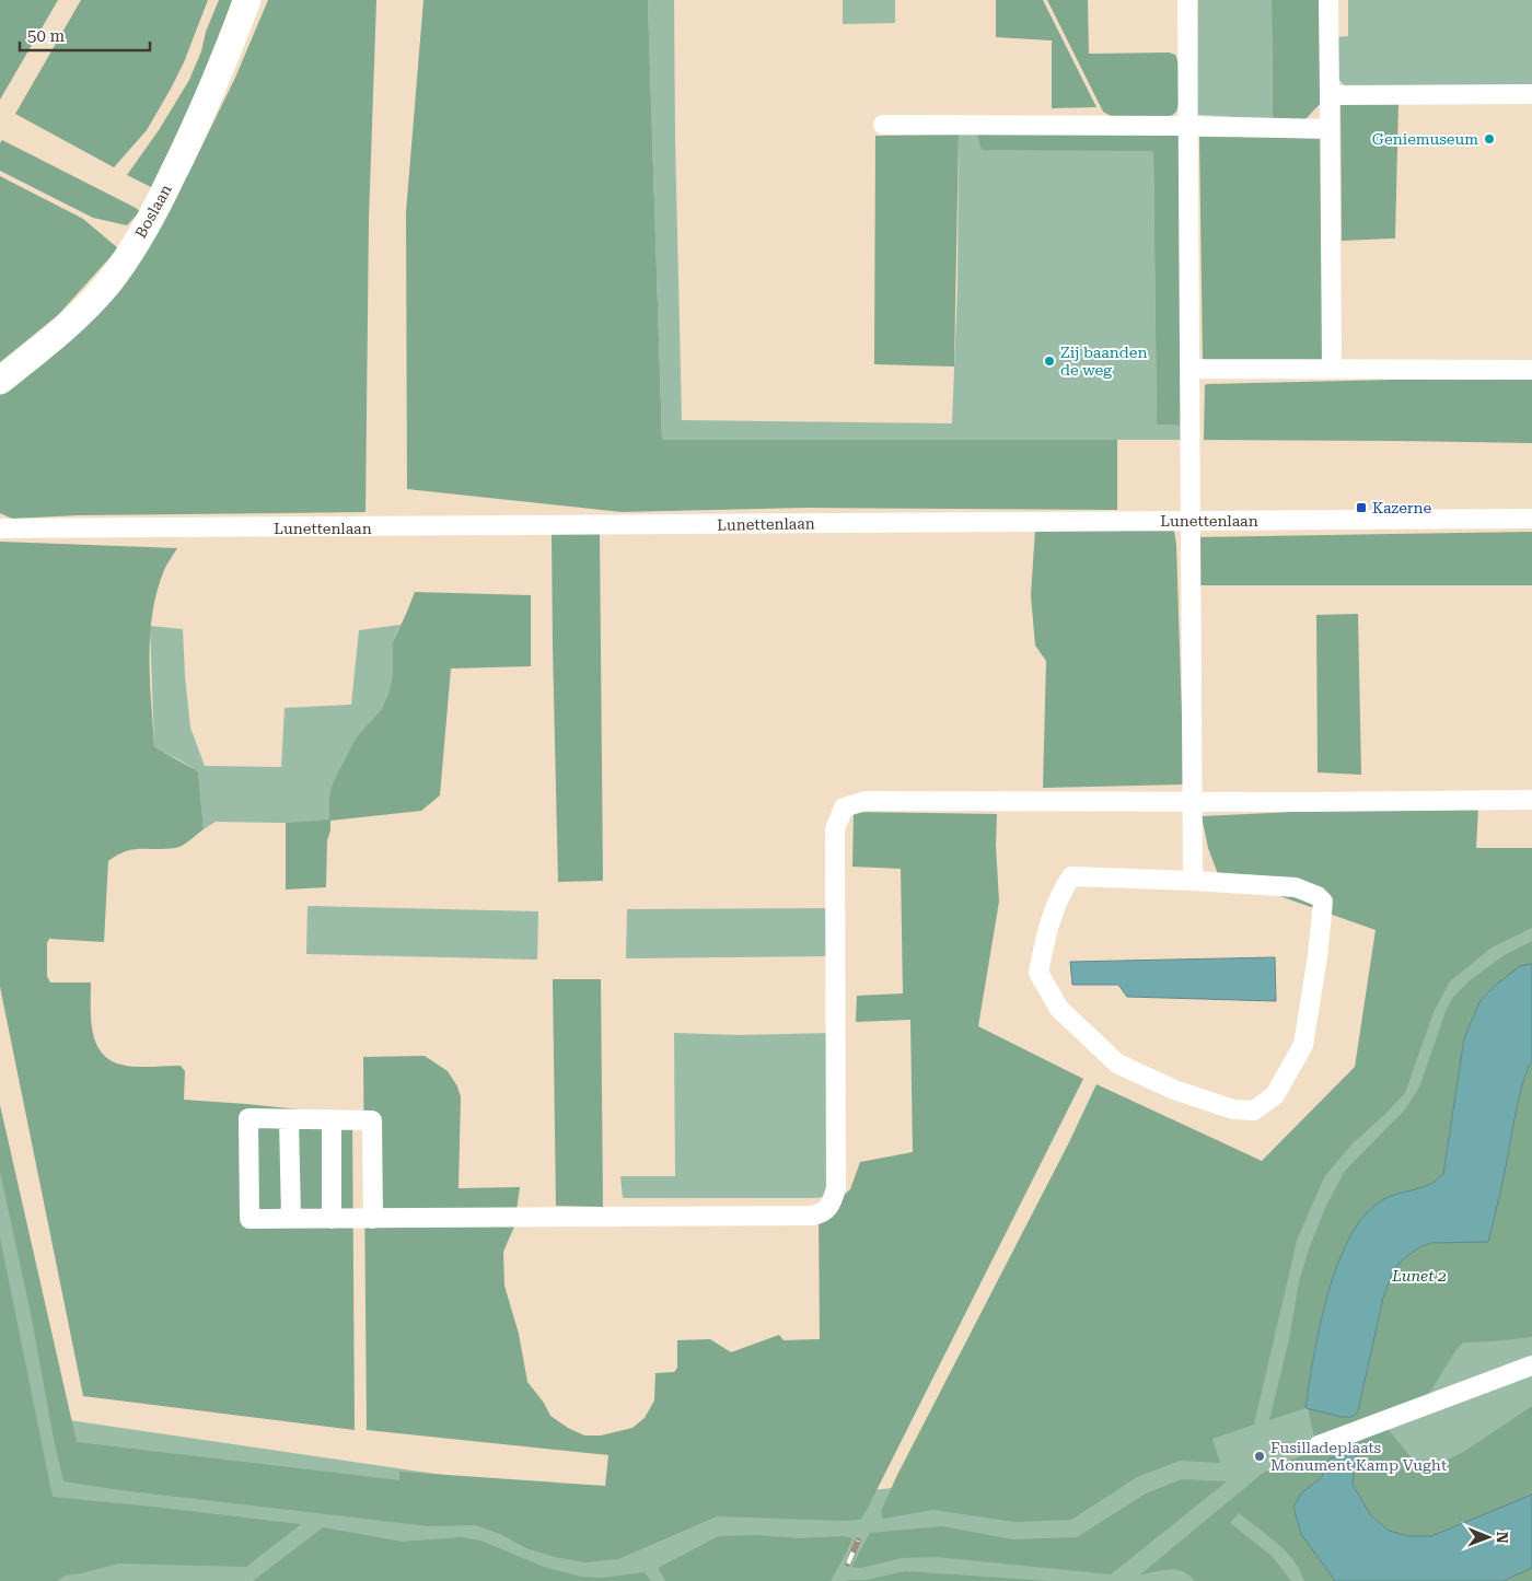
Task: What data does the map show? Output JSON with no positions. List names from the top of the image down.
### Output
{
  "streets": {
    "main road": ["Boslaan"],
    "street": ["Lunettenlaan"]
  },
  "parks": ["Lunet 2"],
  "places": {
    "other": ["Geniemuseum", "Zij baanden de weg", "Fusilladeplaats Monument Kamp Vught"],
    "transit": ["Kazerne"]
  },
  "scale_bar": "50 m",
  "north": "right"
}
